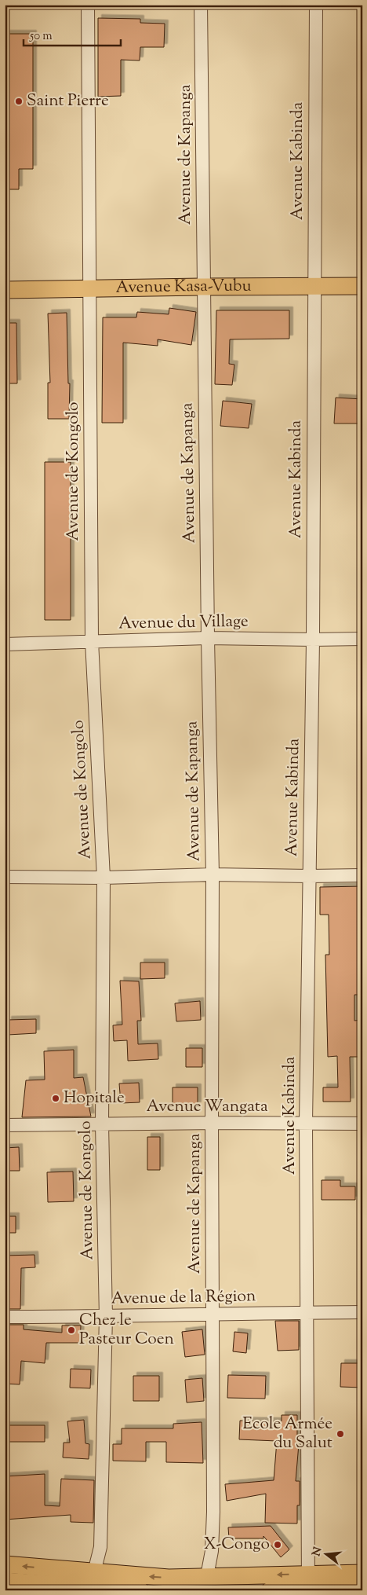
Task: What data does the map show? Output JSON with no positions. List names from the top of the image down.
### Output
{
  "streets": {
    "main road": ["Avenue Kasa-Vubu"],
    "street": [
      "Avenue de Kapanga",
      "Avenue Kabinda",
      "Avenue de Kongolo",
      "Avenue du Village",
      "Avenue Wangata",
      "Avenue de la Région"
    ]
  },
  "crossings": [
    ["Avenue de Kapanga", "Avenue Kasa-Vubu"],
    ["Avenue de Kapanga", "Avenue du Village"],
    ["Avenue de Kapanga", "Avenue Wangata"],
    ["Avenue de Kapanga", "Avenue de la Région"],
    ["Avenue Kabinda", "Avenue Kasa-Vubu"],
    ["Avenue Kabinda", "Avenue du Village"],
    ["Avenue Kabinda", "Avenue Wangata"],
    ["Avenue Kabinda", "Avenue de la Région"],
    ["Avenue Kasa-Vubu", "Avenue de Kongolo"],
    ["Avenue de Kongolo", "Avenue du Village"],
    ["Avenue de Kongolo", "Avenue Wangata"],
    ["Avenue de Kongolo", "Avenue de la Région"]
  ],
  "places": [
    "Saint Pierre",
    "Hopitale",
    "Chez le Pasteur Coen",
    "Ecole Armée du Salut",
    "X-Congo"
  ],
  "scale_bar": "50 m",
  "north": "left"
}
